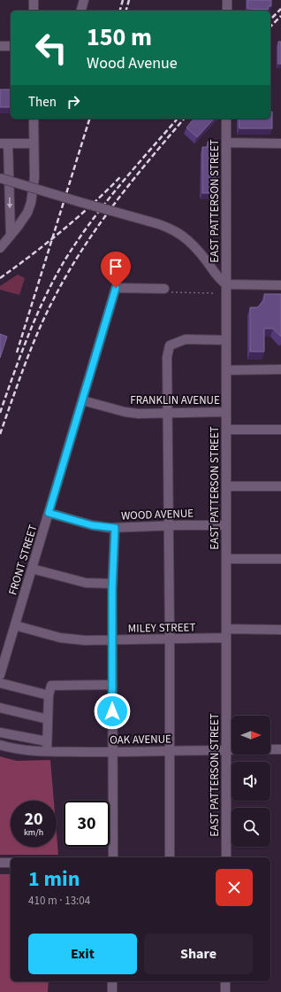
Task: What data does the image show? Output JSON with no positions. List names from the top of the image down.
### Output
{
  "streets": {
    "street": [
      "EAST PATTERSON STREET",
      "FRANKLIN AVENUE",
      "WOOD AVENUE",
      "FRONT STREET",
      "MILEY STREET",
      "OAK AVENUE"
    ]
  },
  "crossings": [
    ["EAST PATTERSON STREET", "FRANKLIN AVENUE"],
    ["EAST PATTERSON STREET", "WOOD AVENUE"],
    ["EAST PATTERSON STREET", "MILEY STREET"],
    ["EAST PATTERSON STREET", "OAK AVENUE"],
    ["FRANKLIN AVENUE", "FRONT STREET"],
    ["WOOD AVENUE", "FRONT STREET"],
    ["FRONT STREET", "MILEY STREET"]
  ],
  "north": "right",
  "page": {
    "turn": ["150 m", "Wood Avenue"],
    "then": "Then",
    "speed": "20 km/h",
    "limit": "30",
    "heading": ["1 min", "410 m · 13:04"],
    "buttons": ["Exit", "Share"]
  }
}
